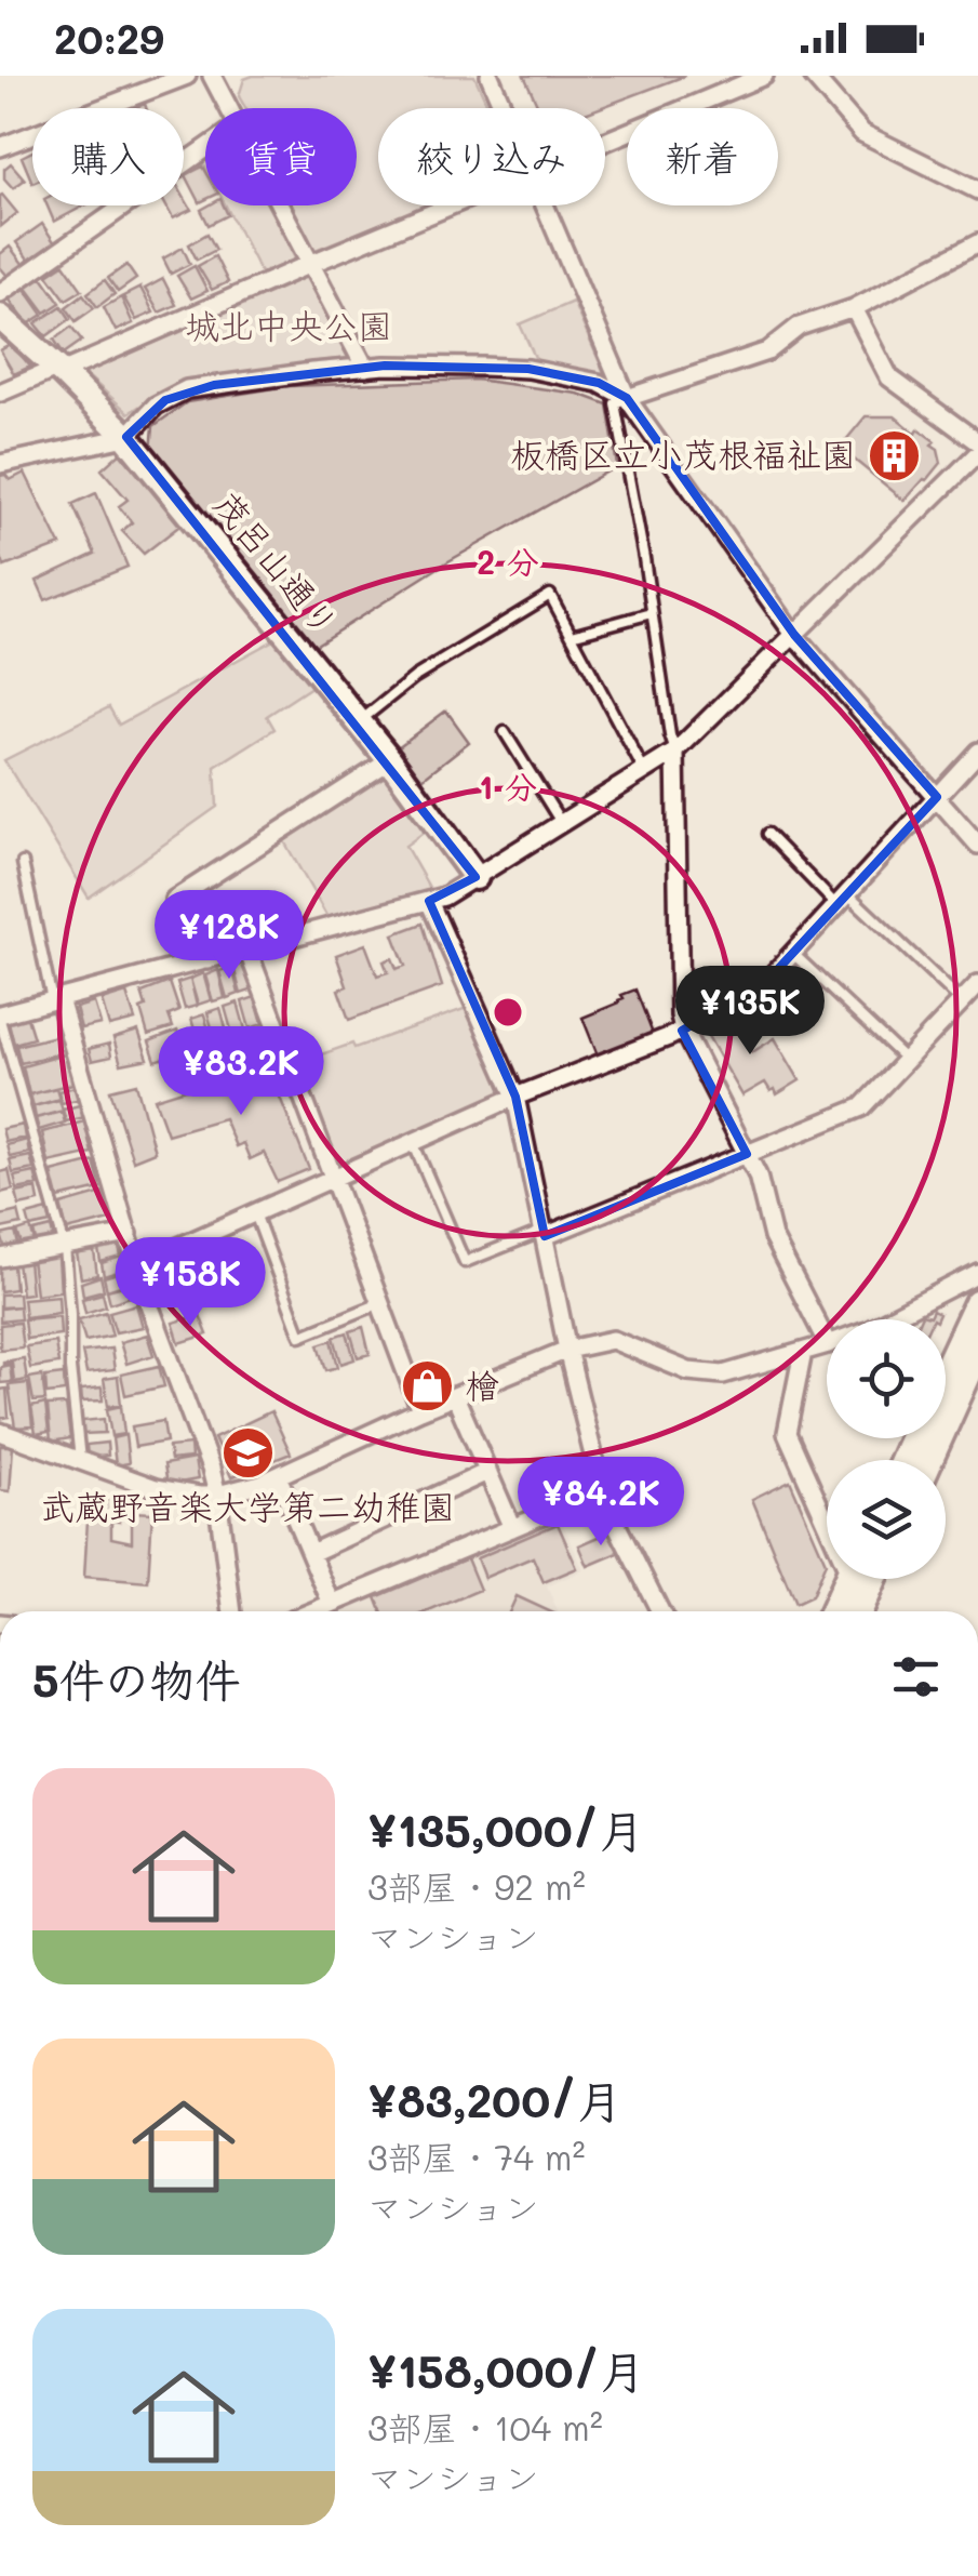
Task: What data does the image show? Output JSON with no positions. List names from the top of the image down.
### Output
{
  "streets": {
    "street": ["茂呂山通り"]
  },
  "parks": ["城北中央公園"],
  "places": {
    "building": ["板橋区立小茂根福祉園"],
    "shop": ["檜"],
    "school or university": ["武蔵野音楽大学第二幼稚園"]
  },
  "page": {
    "status": "20:29",
    "chip": [
      "購入",
      "賃貸",
      "絞り込み",
      "新着"
    ],
    "price": [
      "¥128K",
      "¥135K",
      "¥83.2K",
      "¥158K",
      "¥84.2K"
    ],
    "heading": "5件の物件",
    "list": [
      {
        "name": "¥135,000/月",
        "note": "3部屋 · 92 m² · マンション"
      },
      {
        "name": "¥83,200/月",
        "note": "3部屋 · 74 m² · マンション"
      },
      {
        "name": "¥158,000/月",
        "note": "3部屋 · 104 m² · マンション"
      }
    ]
  },
  "rings": ["2 分", "1 分"]
}
